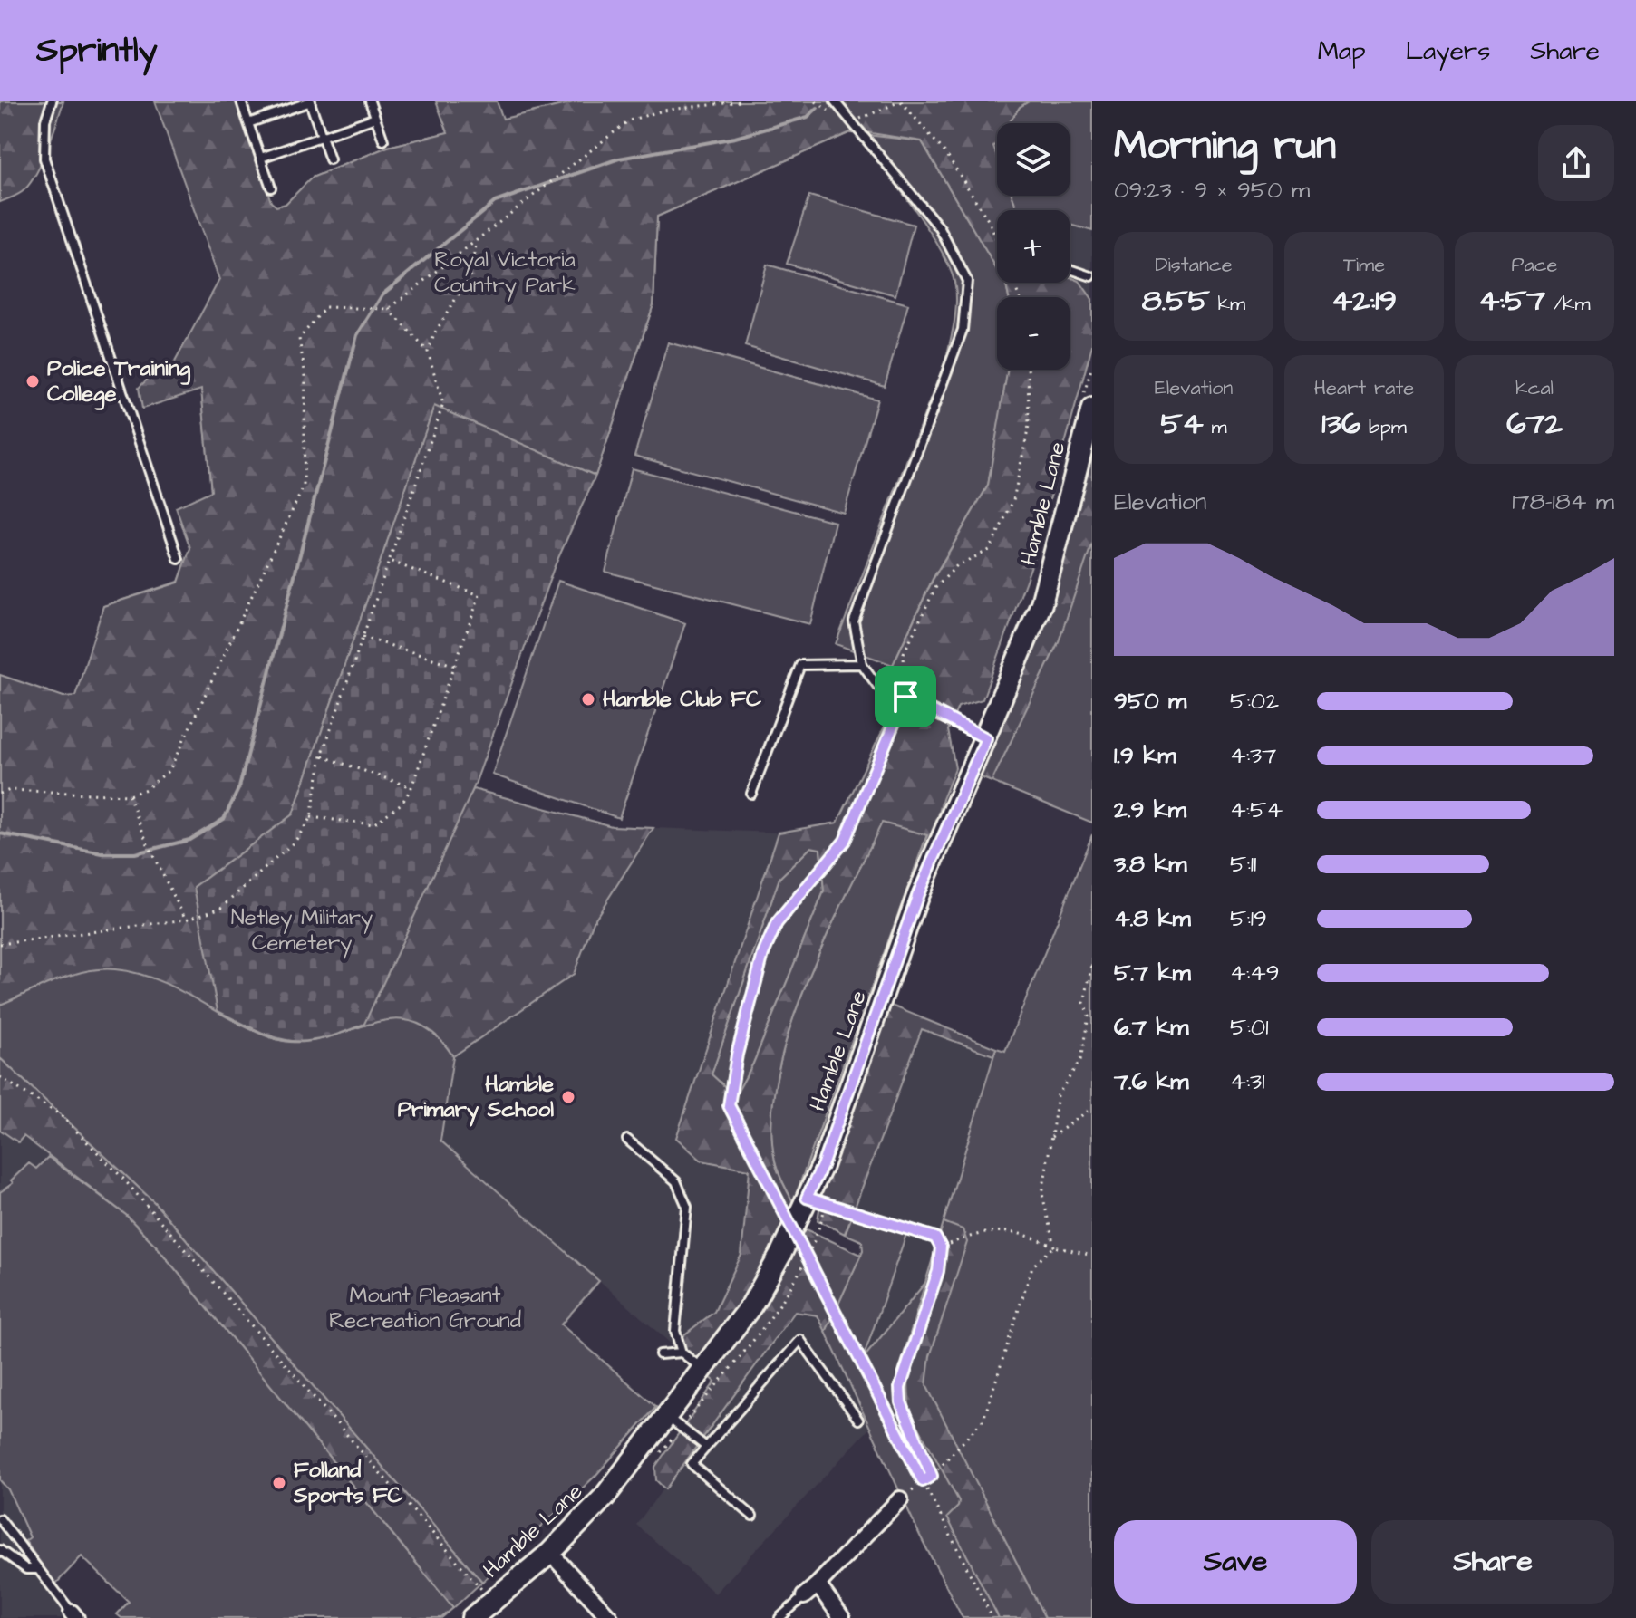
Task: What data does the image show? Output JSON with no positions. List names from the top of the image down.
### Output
{
  "streets": {
    "main road": ["Hamble Lane"]
  },
  "parks": ["Royal Victoria Country Park", "Netley Military Cemetery", "Mount Pleasant Recreation Ground"],
  "places": [
    "Police Training College",
    "Hamble Club FC",
    "Hamble Primary School",
    "Folland Sports FC"
  ],
  "page": {
    "header": "Sprintly",
    "nav": ["Map", "Layers", "Share"],
    "heading": ["Morning run", "09:23 · 9 × 950 m"],
    "map_buttons": ["+", "−"],
    "stats": [
      ["Distance", "8.55 km"],
      ["Time", "42:19"],
      ["Pace", "4:57 /km"],
      ["Elevation", "54 m"],
      ["Heart rate", "136 bpm"],
      ["kcal", "672"]
    ],
    "chart": ["Elevation", "178–184 m"],
    "list": [
      {
        "name": "950 m",
        "note": "5:02"
      },
      {
        "name": "1.9 km",
        "note": "4:37"
      },
      {
        "name": "2.9 km",
        "note": "4:54"
      },
      {
        "name": "3.8 km",
        "note": "5:11"
      },
      {
        "name": "4.8 km",
        "note": "5:19"
      },
      {
        "name": "5.7 km",
        "note": "4:49"
      },
      {
        "name": "6.7 km",
        "note": "5:01"
      },
      {
        "name": "7.6 km",
        "note": "4:31"
      }
    ],
    "buttons": ["Save", "Share"]
  }
}
